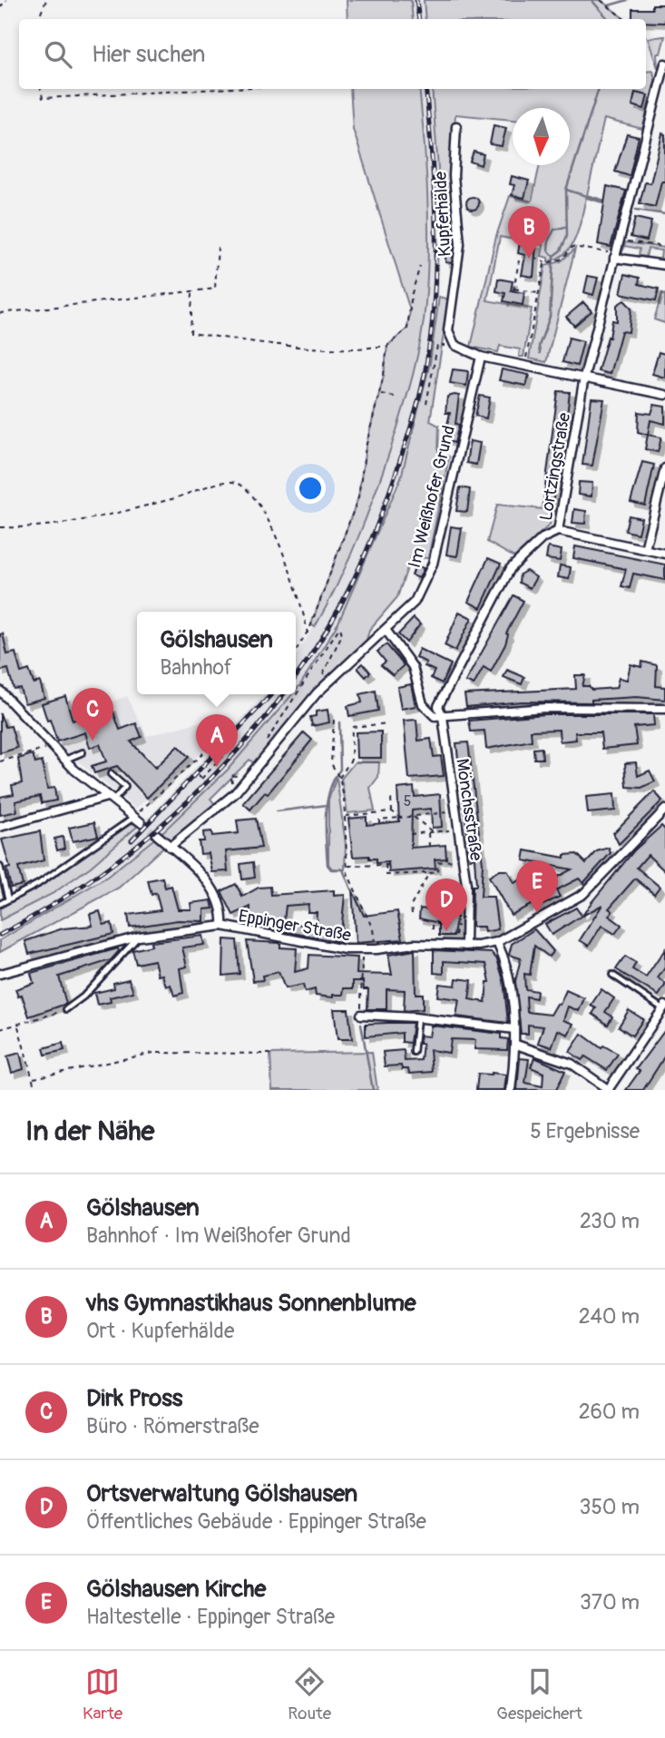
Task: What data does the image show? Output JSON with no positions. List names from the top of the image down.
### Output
{
  "streets": {
    "street": [
      "Kupferhälde",
      "Lortzingstraße",
      "Im Weißhofer Grund",
      "Mönchsstraße",
      "Eppinger Straße"
    ]
  },
  "crossings": [
    ["Lortzingstraße", "Mönchsstraße"],
    ["Mönchsstraße", "Eppinger Straße"]
  ],
  "house_numbers": ["5"],
  "north": "bottom",
  "page": {
    "search": "Hier suchen",
    "pins": [
      "B",
      "C",
      "A",
      "E",
      "D"
    ],
    "popup": ["Gölshausen", "Bahnhof"],
    "heading": ["In der Nähe", "5 Ergebnisse"],
    "list": [
      {
        "mark": "A",
        "name": "Gölshausen",
        "note": "Bahnhof · Im Weißhofer Grund",
        "value": "230 m"
      },
      {
        "mark": "B",
        "name": "vhs Gymnastikhaus Sonnenblume",
        "note": "Ort · Kupferhälde",
        "value": "240 m"
      },
      {
        "mark": "C",
        "name": "Dirk Pross",
        "note": "Büro · Römerstraße",
        "value": "260 m"
      },
      {
        "mark": "D",
        "name": "Ortsverwaltung Gölshausen",
        "note": "Öffentliches Gebäude · Eppinger Straße",
        "value": "350 m"
      },
      {
        "mark": "E",
        "name": "Gölshausen Kirche",
        "note": "Haltestelle · Eppinger Straße",
        "value": "370 m"
      }
    ],
    "nav": ["Karte", "Route", "Gespeichert"]
  }
}
